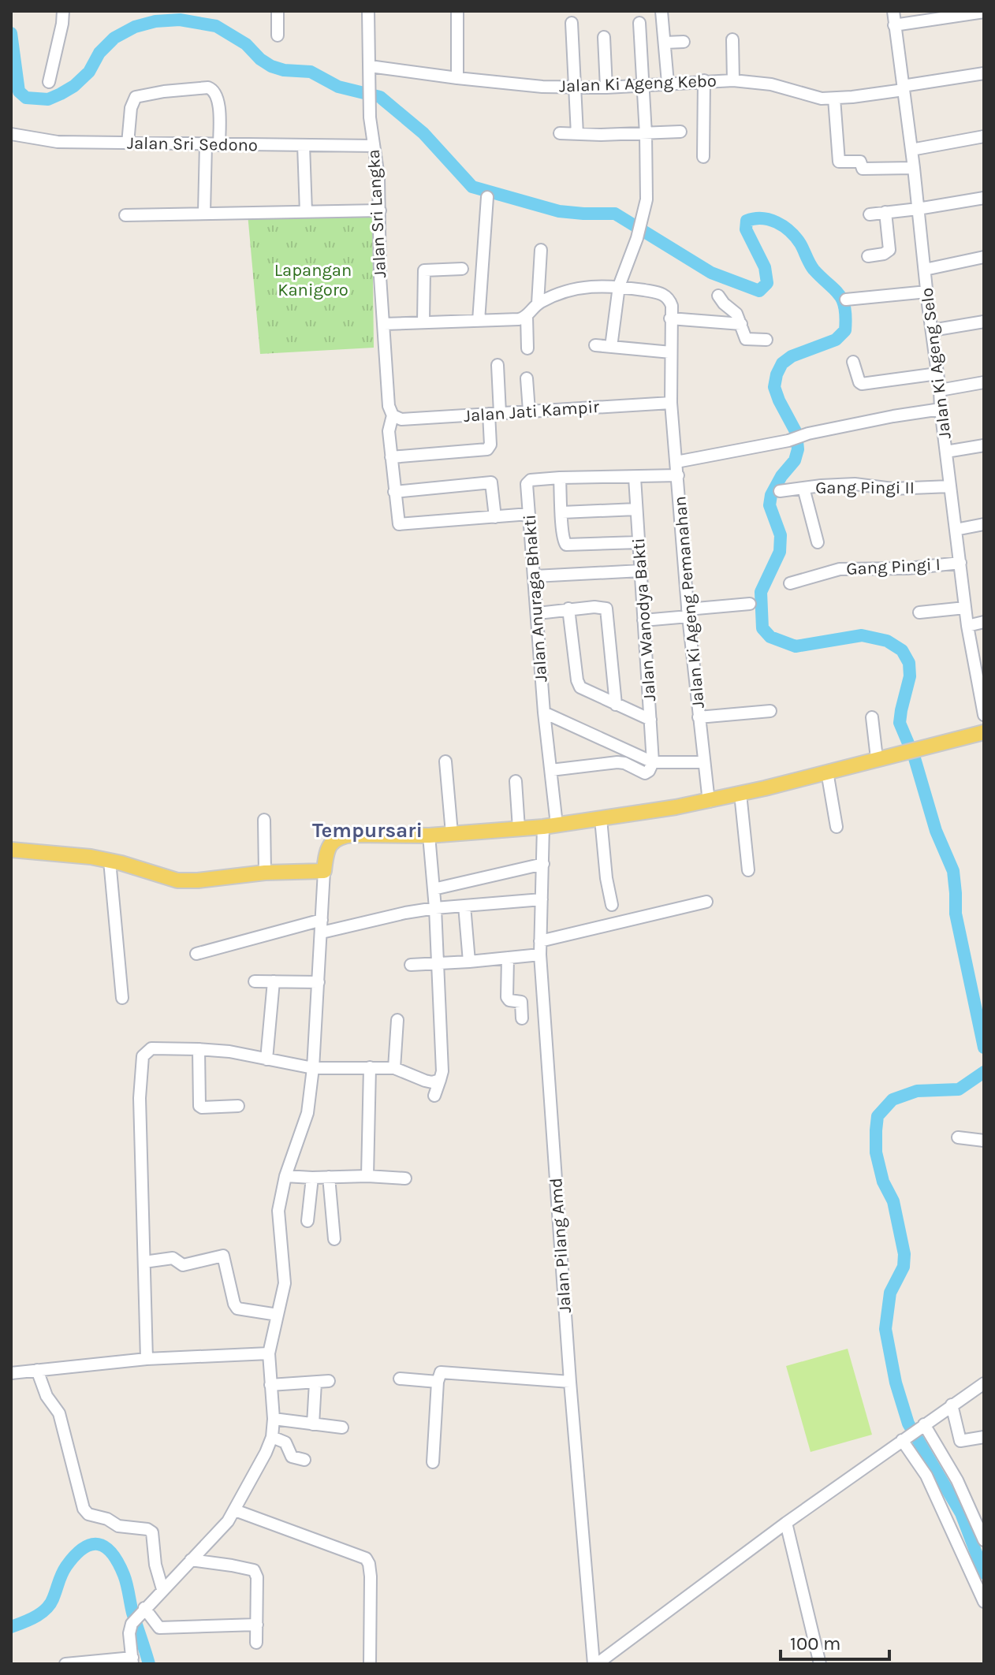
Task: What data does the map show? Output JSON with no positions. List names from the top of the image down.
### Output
{
  "streets": {
    "street": [
      "Jalan Ki Ageng Kebo",
      "Jalan Sri Sedono",
      "Jalan Sri Langka",
      "Jalan Ki Ageng Selo",
      "Jalan Jati Kampir",
      "Gang Pingi II",
      "Gang Pingi I",
      "Jalan Anuraga Bhakti",
      "Jalan Ki Ageng Pemanahan",
      "Jalan Wanodya Bakti",
      "Jalan Pilang Amd"
    ]
  },
  "crossings": [
    ["Jalan Ki Ageng Kebo", "Jalan Sri Langka"],
    ["Jalan Ki Ageng Kebo", "Jalan Ki Ageng Selo"],
    ["Jalan Sri Sedono", "Jalan Sri Langka"],
    ["Jalan Sri Langka", "Jalan Jati Kampir"],
    ["Jalan Ki Ageng Selo", "Gang Pingi II"],
    ["Jalan Ki Ageng Selo", "Gang Pingi I"],
    ["Jalan Jati Kampir", "Jalan Ki Ageng Pemanahan"],
    ["Jalan Anuraga Bhakti", "Jalan Pilang Amd"]
  ],
  "districts": ["Tempursari"],
  "parks": ["Lapangan Kanigoro"],
  "scale_bar": "100 m"
}
